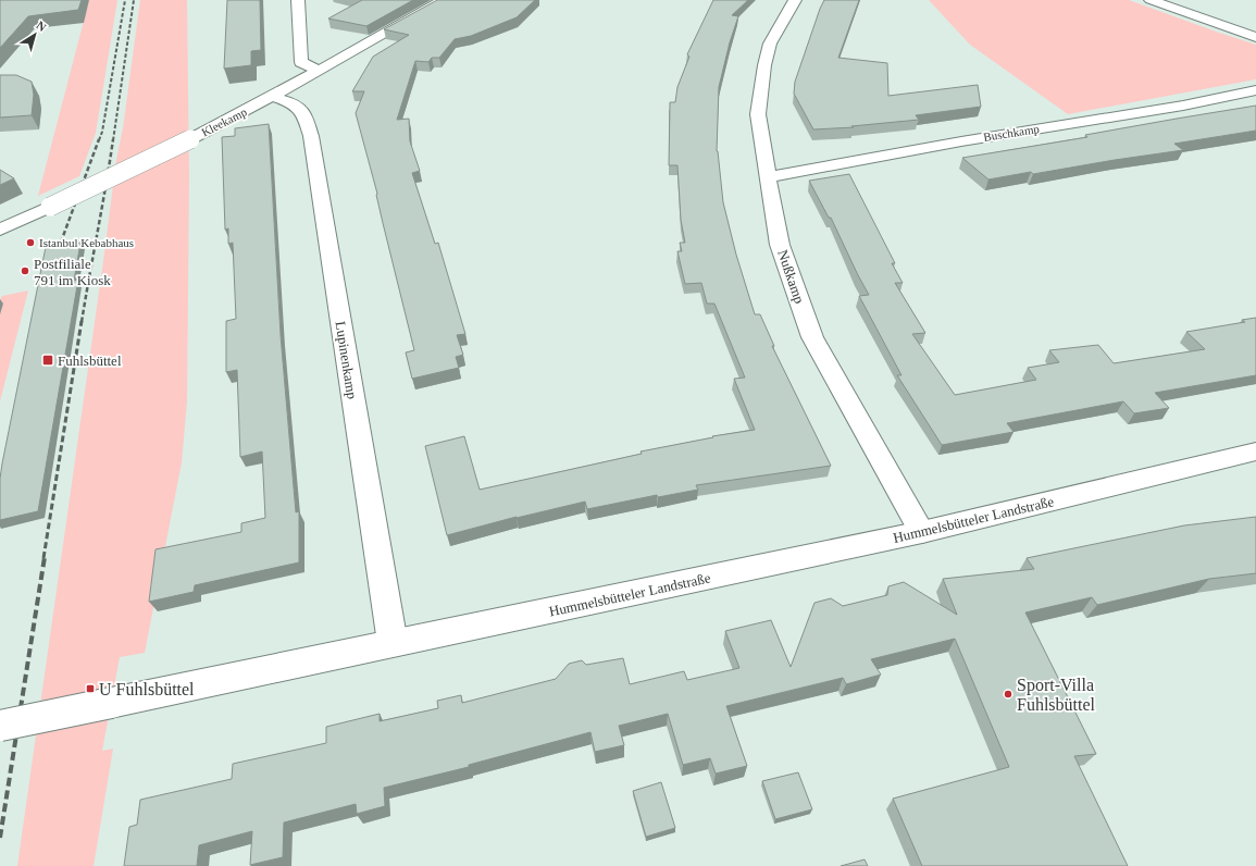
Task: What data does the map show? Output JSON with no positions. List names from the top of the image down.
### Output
{
  "streets": {
    "street": [
      "Kleekamp",
      "Buschkamp",
      "Nußkamp",
      "Lupinenkamp",
      "Hummelsbütteler Landstraße"
    ]
  },
  "crossings": [
    ["Kleekamp", "Lupinenkamp"],
    ["Buschkamp", "Nußkamp"],
    ["Nußkamp", "Hummelsbütteler Landstraße"],
    ["Lupinenkamp", "Hummelsbütteler Landstraße"]
  ],
  "places": {
    "other": ["Istanbul Kebabhaus", "Postfiliale 791 im Kiosk", "Sport-Villa Fuhlsbüttel"],
    "transit": ["Fuhlsbüttel", "U Fuhlsbüttel"]
  },
  "north": "top right"
}
